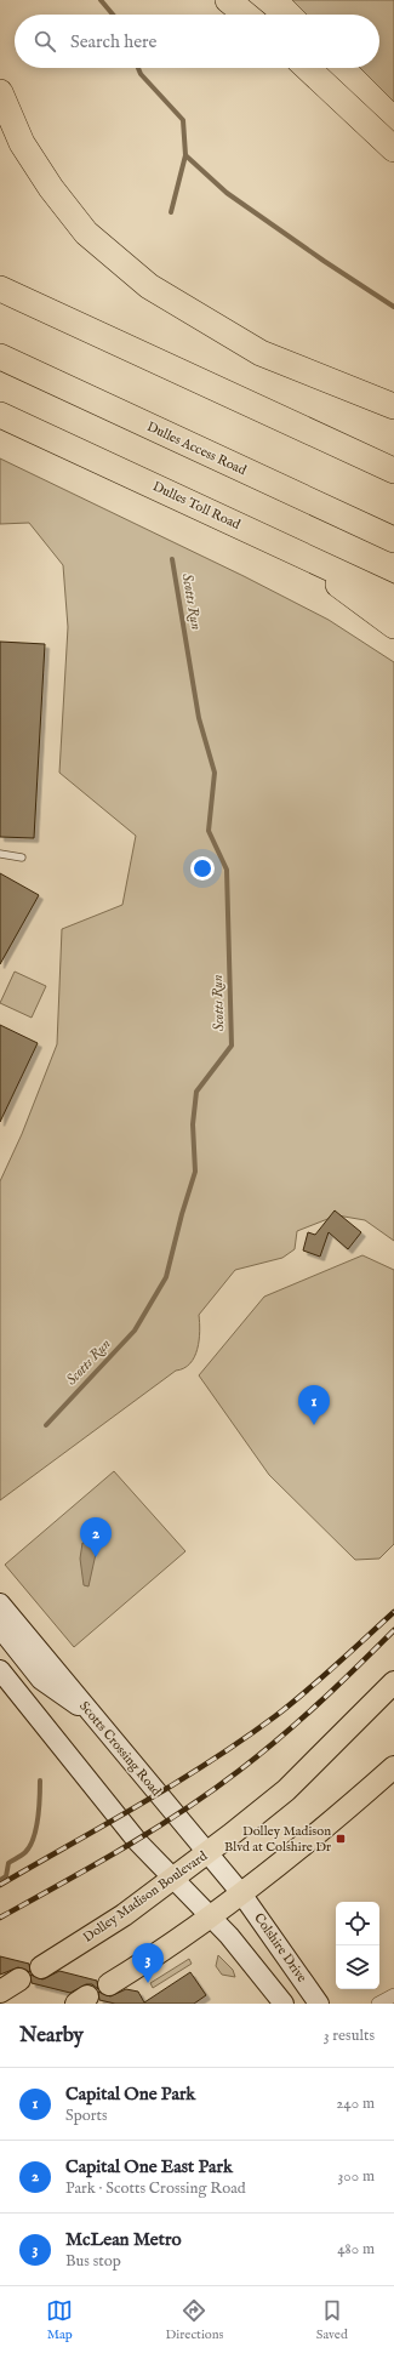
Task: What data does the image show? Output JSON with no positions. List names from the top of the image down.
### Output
{
  "streets": {
    "highway": ["Dulles Access Road", "Dulles Toll Road"],
    "main road": ["Scotts Crossing Road", "Dolley Madison Boulevard", "Colshire Drive"]
  },
  "crossings": [
    ["Scotts Crossing Road", "Dolley Madison Boulevard"],
    ["Scotts Crossing Road", "Colshire Drive"]
  ],
  "water": ["Scotts Run"],
  "places": {
    "transit": ["Dolley Madison Blvd at Colshire Dr"]
  },
  "page": {
    "search": "Search here",
    "pins": ["1", "2", "3"],
    "heading": ["Nearby", "3 results"],
    "list": [
      {
        "mark": "1",
        "name": "Capital One Park",
        "note": "Sports",
        "value": "240 m"
      },
      {
        "mark": "2",
        "name": "Capital One East Park",
        "note": "Park · Scotts Crossing Road",
        "value": "300 m"
      },
      {
        "mark": "3",
        "name": "McLean Metro",
        "note": "Bus stop",
        "value": "480 m"
      }
    ],
    "nav": ["Map", "Directions", "Saved"]
  }
}
